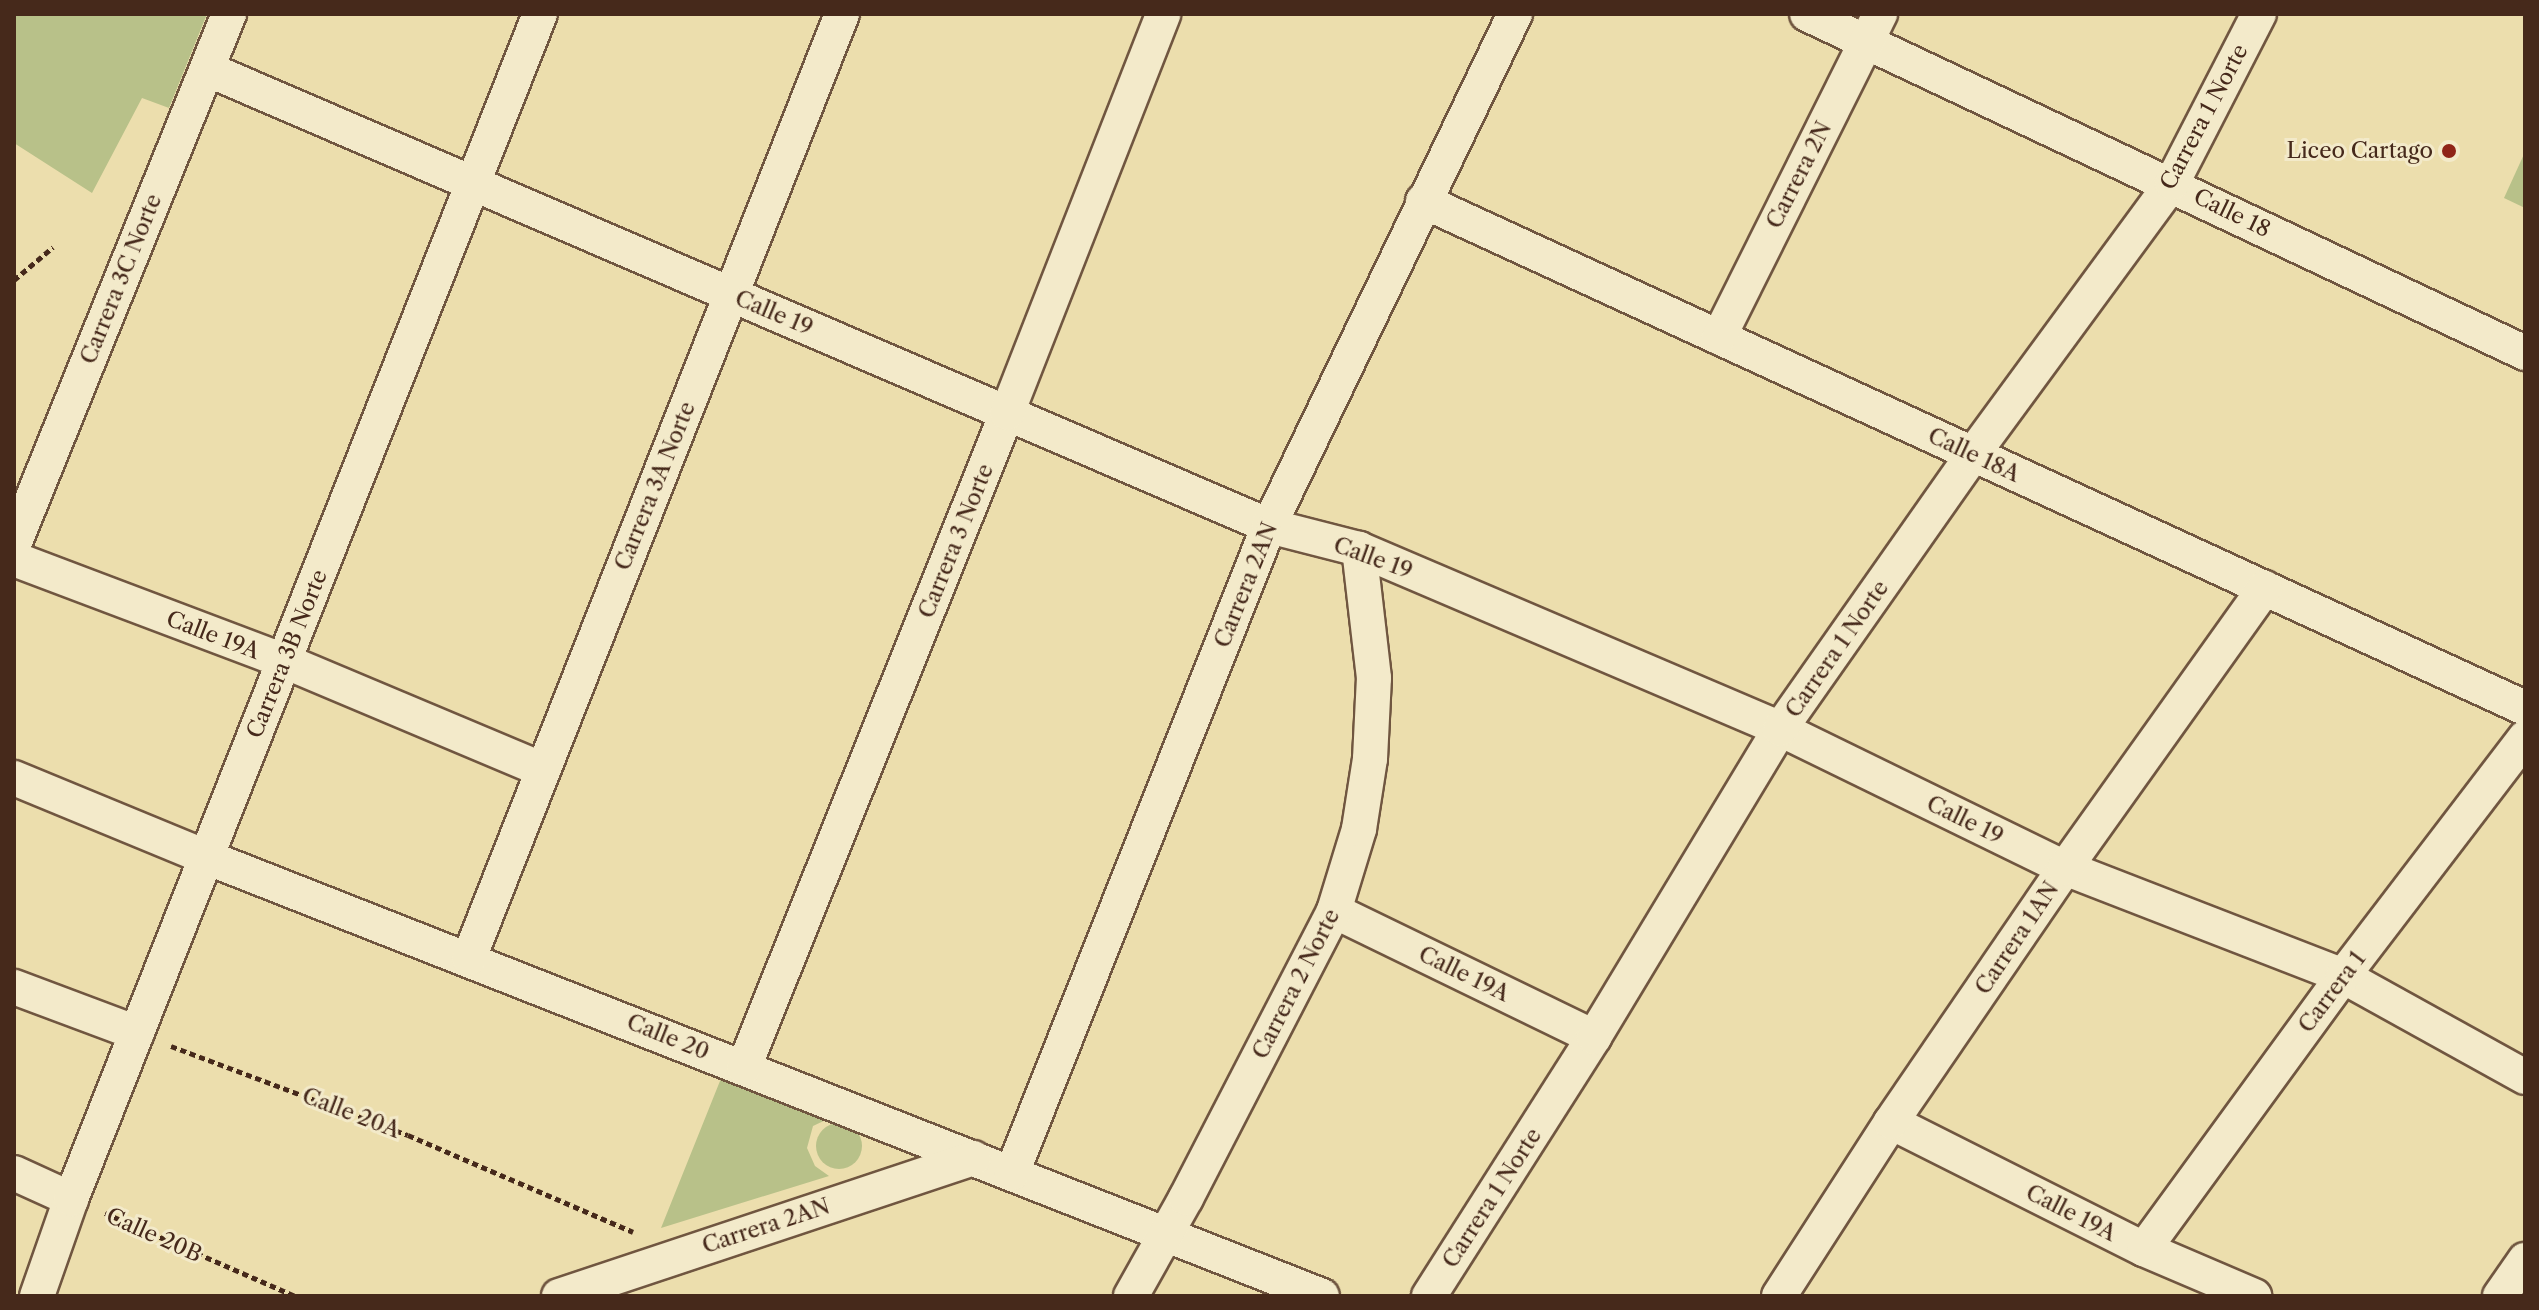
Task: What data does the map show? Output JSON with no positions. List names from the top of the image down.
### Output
{
  "streets": {
    "street": [
      "Carrera 1 Norte",
      "Carrera 2N",
      "Calle 18",
      "Carrera 3C Norte",
      "Calle 19",
      "Calle 18A",
      "Carrera 3A Norte",
      "Carrera 3 Norte",
      "Carrera 2AN",
      "Calle 19A",
      "Carrera 3B Norte",
      "Carrera 1AN",
      "Carrera 2 Norte",
      "Carrera 1",
      "Calle 20"
    ],
    "path": ["Calle 20A", "Calle 20B"]
  },
  "crossings": [
    ["Carrera 1 Norte", "Calle 18"],
    ["Carrera 1 Norte", "Calle 19"],
    ["Carrera 1 Norte", "Calle 18A"],
    ["Carrera 1 Norte", "Calle 19A"],
    ["Carrera 2N", "Calle 18"],
    ["Carrera 2N", "Calle 18A"],
    ["Carrera 3C Norte", "Calle 19"],
    ["Calle 19", "Carrera 3A Norte"],
    ["Calle 19", "Carrera 3 Norte"],
    ["Calle 19", "Carrera 2AN"],
    ["Calle 19", "Carrera 3B Norte"],
    ["Calle 19", "Carrera 1AN"],
    ["Calle 19", "Carrera 2 Norte"],
    ["Calle 19", "Carrera 1"],
    ["Calle 18A", "Carrera 2AN"],
    ["Calle 18A", "Carrera 1AN"],
    ["Carrera 3A Norte", "Calle 19A"],
    ["Carrera 3A Norte", "Calle 20"],
    ["Carrera 3 Norte", "Calle 20"],
    ["Carrera 2AN", "Calle 20"],
    ["Carrera 2AN", "Calle 20A"],
    ["Calle 19A", "Carrera 3B Norte"],
    ["Calle 19A", "Carrera 1AN"],
    ["Calle 19A", "Carrera 2 Norte"],
    ["Calle 19A", "Carrera 1"],
    ["Carrera 3B Norte", "Calle 20"],
    ["Carrera 3B Norte", "Calle 20A"],
    ["Carrera 3B Norte", "Calle 20B"],
    ["Carrera 2 Norte", "Calle 20"]
  ],
  "places": ["Liceo Cartago"]
}
